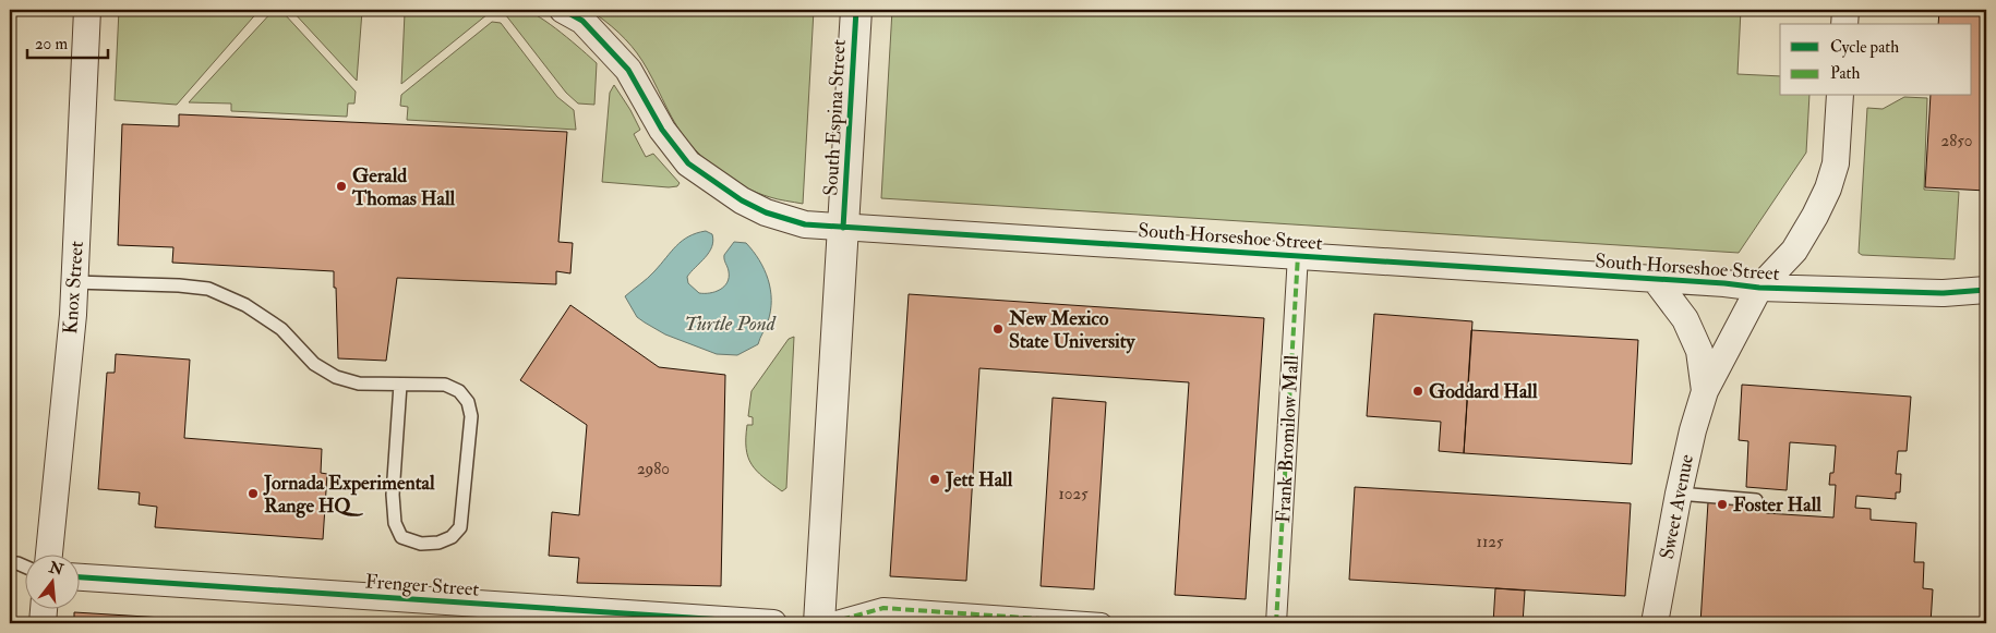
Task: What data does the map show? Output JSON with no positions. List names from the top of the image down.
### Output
{
  "streets": {
    "street": [
      "South Espina Street",
      "South Horseshoe Street",
      "Knox Street",
      "Frank Bromilow Mall",
      "Sweet Avenue",
      "Frenger Street"
    ]
  },
  "crossings": [
    ["South Espina Street", "South Horseshoe Street"],
    ["South Horseshoe Street", "Frank Bromilow Mall"],
    ["South Horseshoe Street", "Sweet Avenue"]
  ],
  "water": ["Turtle Pond"],
  "places": [
    "Gerald Thomas Hall",
    "New Mexico State University",
    "Goddard Hall",
    "Jett Hall",
    "Jornada Experimental Range HQ",
    "Foster Hall"
  ],
  "house_numbers": [
    "2850",
    "2980",
    "1025",
    "1125"
  ],
  "legend": ["Cycle path", "Path"],
  "scale_bar": "20 m",
  "north": "top"
}
